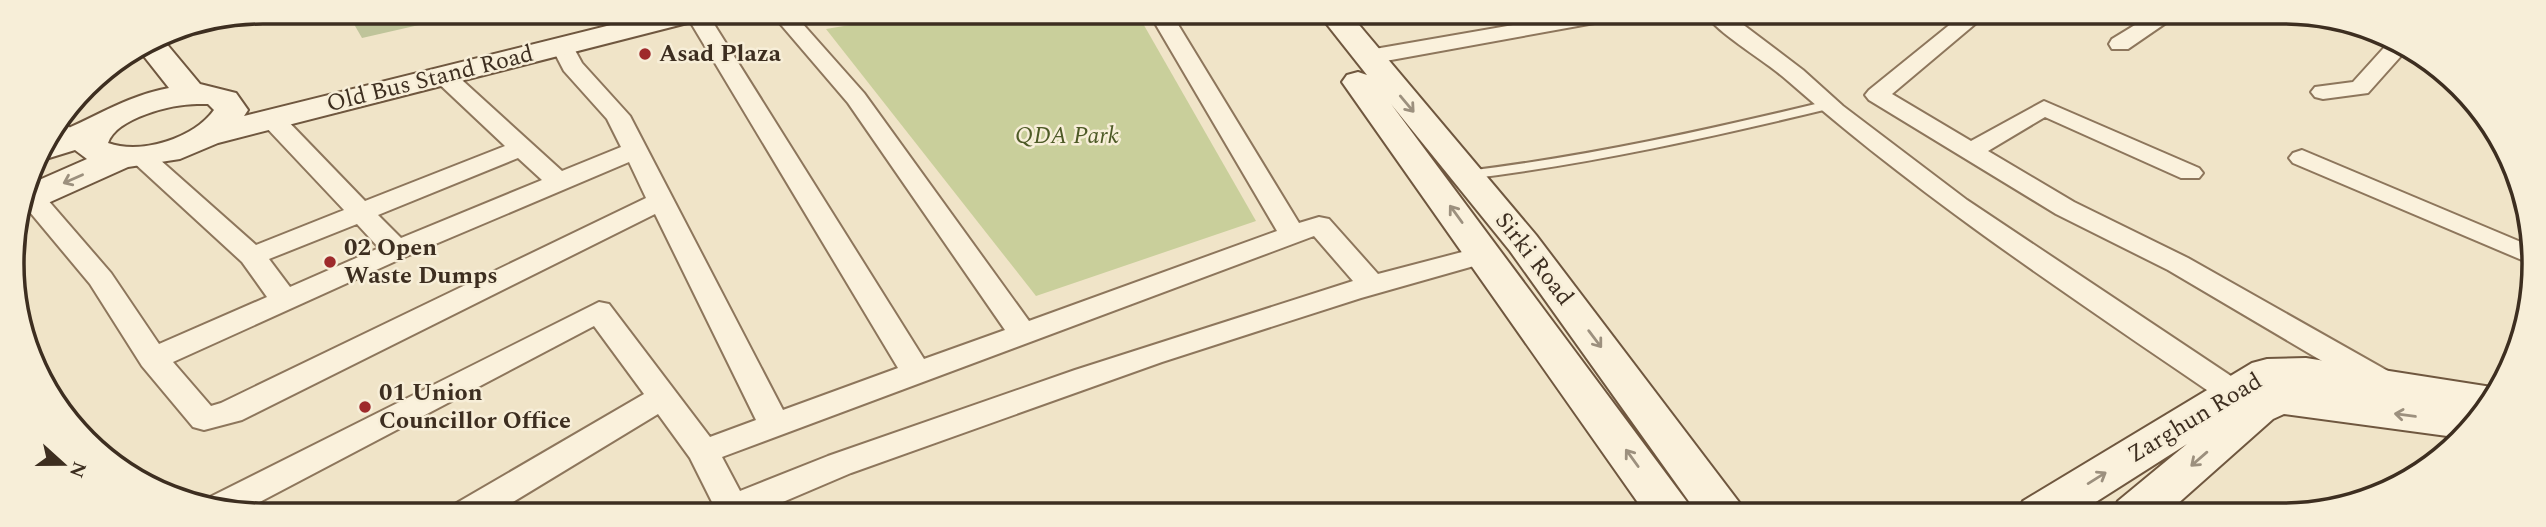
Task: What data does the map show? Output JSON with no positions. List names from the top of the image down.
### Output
{
  "streets": {
    "main road": ["Old Bus Stand Road", "Sirki Road", "Zarghun Road"]
  },
  "parks": ["QDA Park"],
  "places": ["Asad Plaza", "02 Open Waste Dumps", "01 Union Councillor Office"],
  "north": "right"
}
